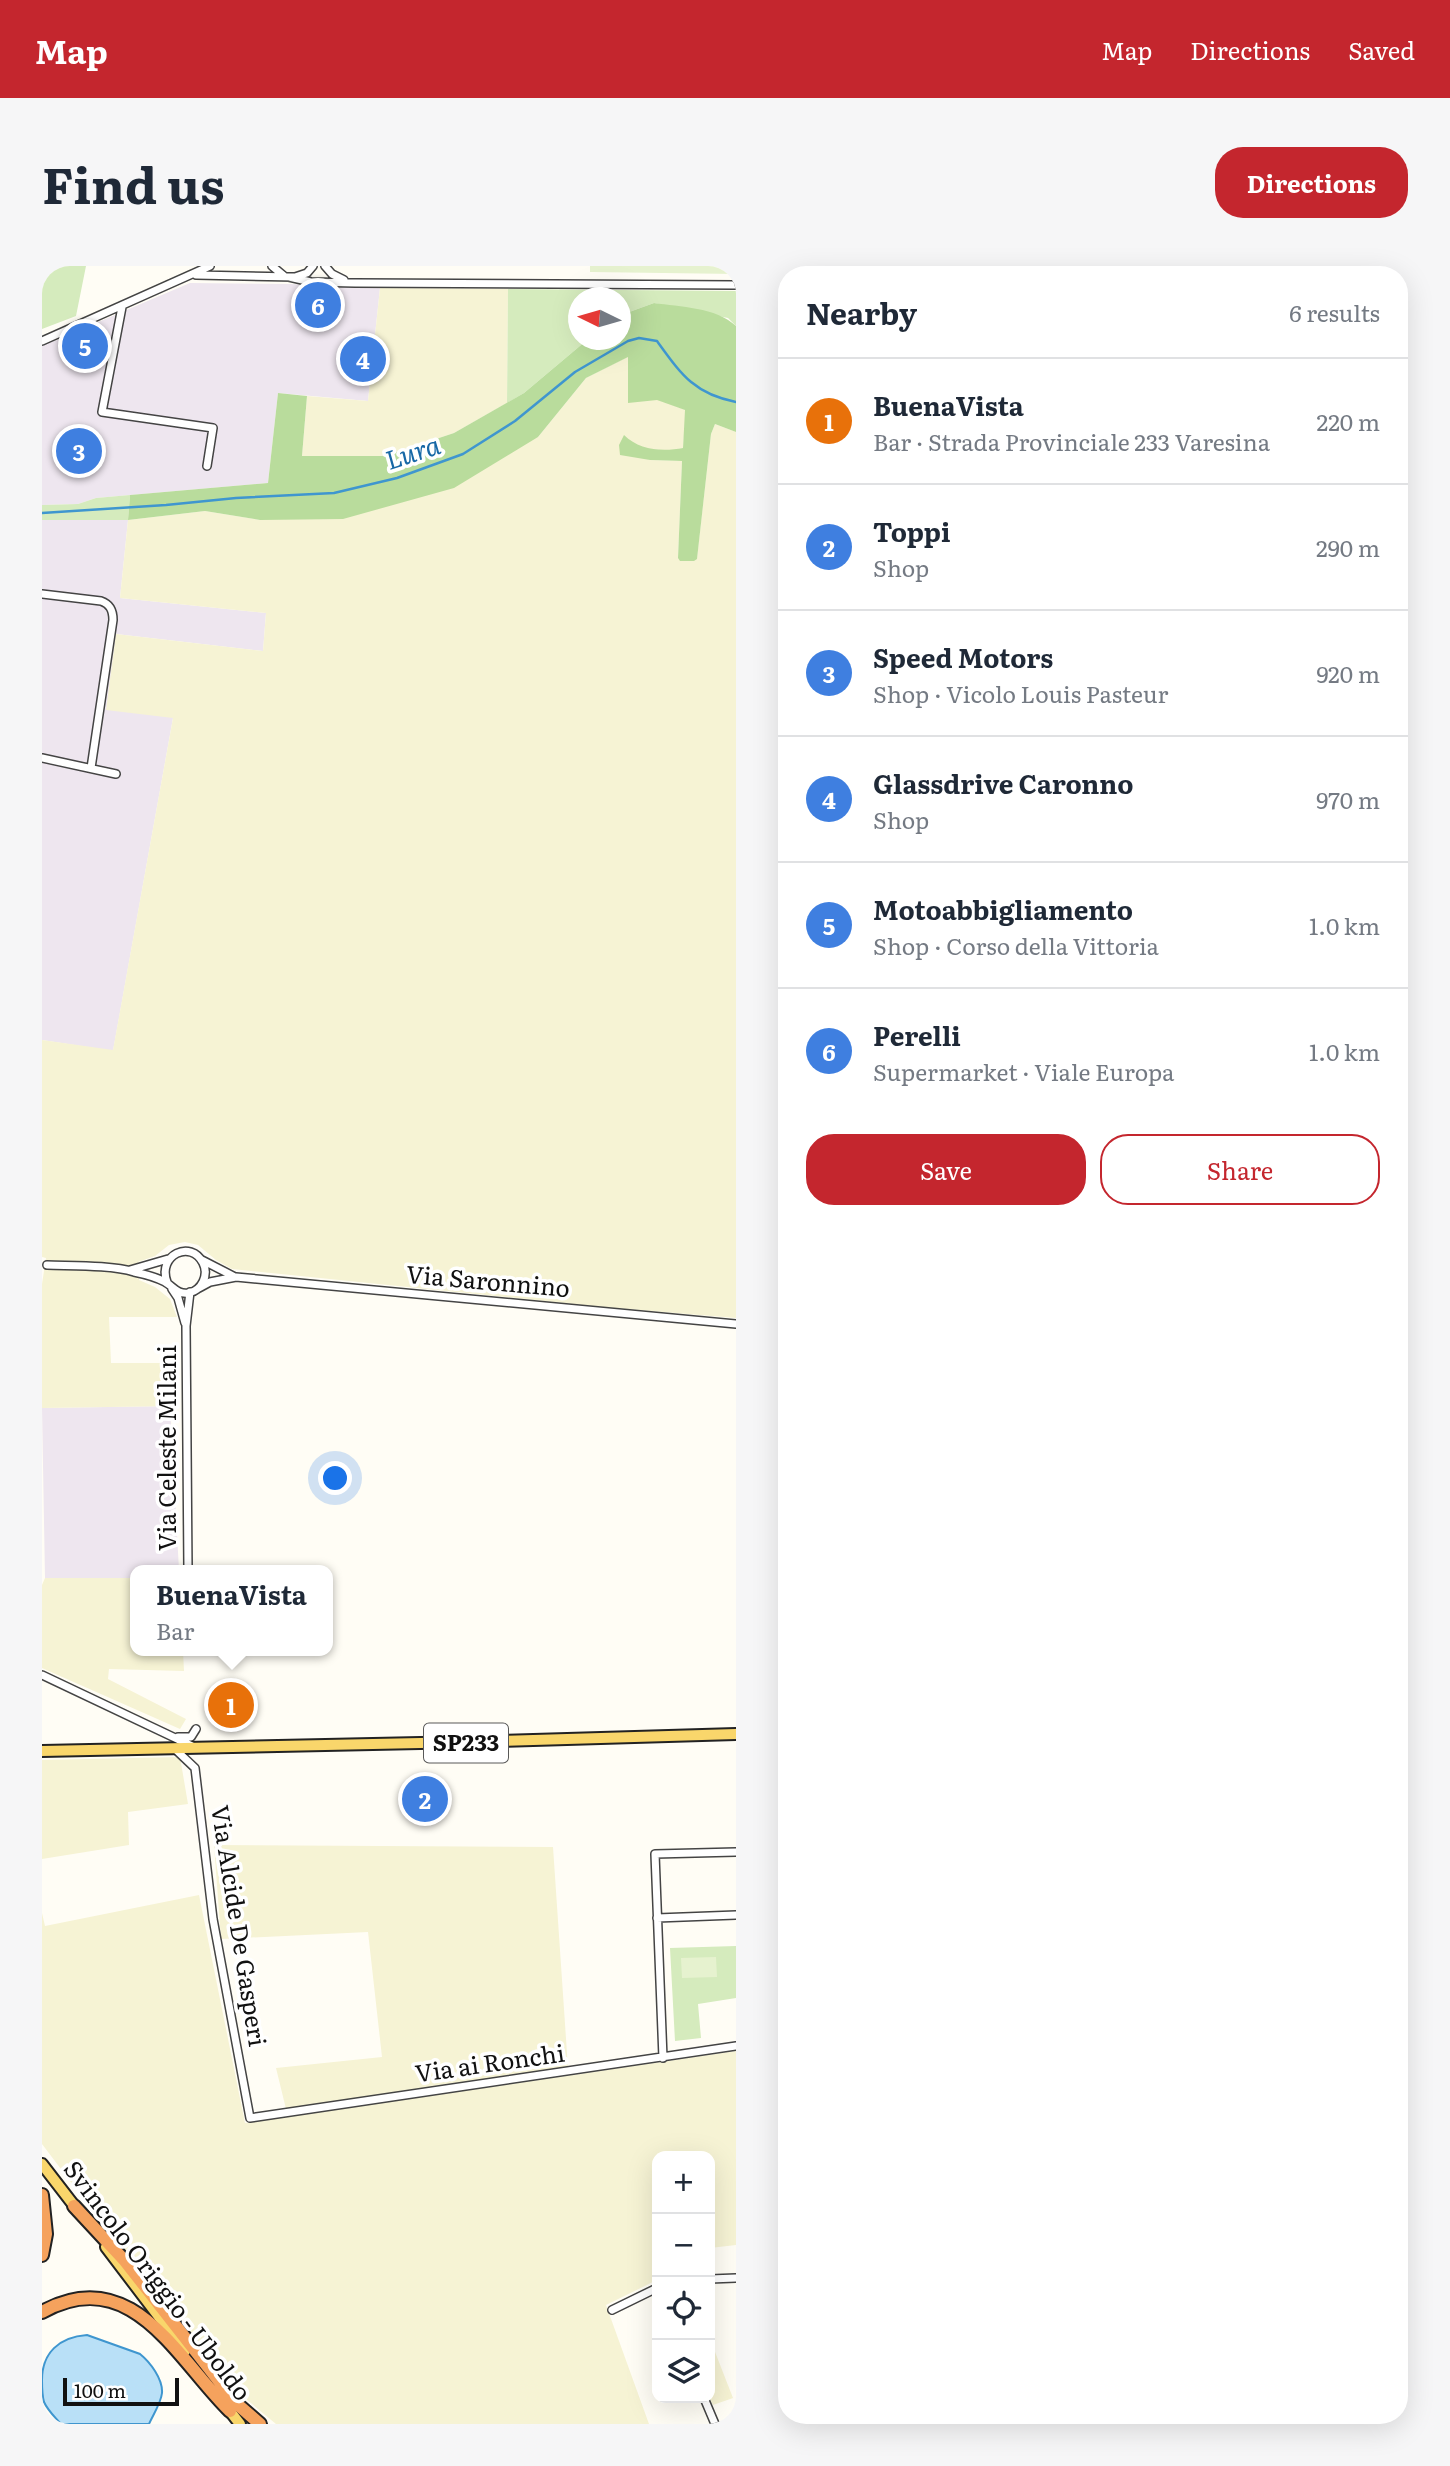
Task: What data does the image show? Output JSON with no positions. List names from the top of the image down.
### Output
{
  "streets": {
    "main road": ["SP233", "Svincolo Origgio - Uboldo"],
    "street": [
      "Via Saronnino",
      "Via Celeste Milani",
      "Via Alcide De Gasperi",
      "Via ai Ronchi"
    ]
  },
  "crossings": [
    ["SP233", "Via Alcide De Gasperi"],
    ["Via Alcide De Gasperi", "Via ai Ronchi"]
  ],
  "water": ["Lura"],
  "scale_bar": "100 m",
  "north": "left",
  "page": {
    "header": "Map",
    "nav": ["Map", "Directions", "Saved"],
    "title": "Find us",
    "buttons": [
      "Directions",
      ["Save", "Share"]
    ],
    "heading": ["Nearby", "6 results"],
    "pins": [
      "6",
      "5",
      "4",
      "3",
      "1",
      "2"
    ],
    "list": [
      {
        "mark": "1",
        "name": "BuenaVista",
        "note": "Bar · Strada Provinciale 233 Varesina",
        "value": "220 m"
      },
      {
        "mark": "2",
        "name": "Toppi",
        "note": "Shop",
        "value": "290 m"
      },
      {
        "mark": "3",
        "name": "Speed Motors",
        "note": "Shop · Vicolo Louis Pasteur",
        "value": "920 m"
      },
      {
        "mark": "4",
        "name": "Glassdrive Caronno",
        "note": "Shop",
        "value": "970 m"
      },
      {
        "mark": "5",
        "name": "Motoabbigliamento",
        "note": "Shop · Corso della Vittoria",
        "value": "1.0 km"
      },
      {
        "mark": "6",
        "name": "Perelli",
        "note": "Supermarket · Viale Europa",
        "value": "1.0 km"
      }
    ],
    "popup": ["BuenaVista", "Bar"],
    "map_buttons": ["+", "−"],
    "scale": "100 m"
  }
}
